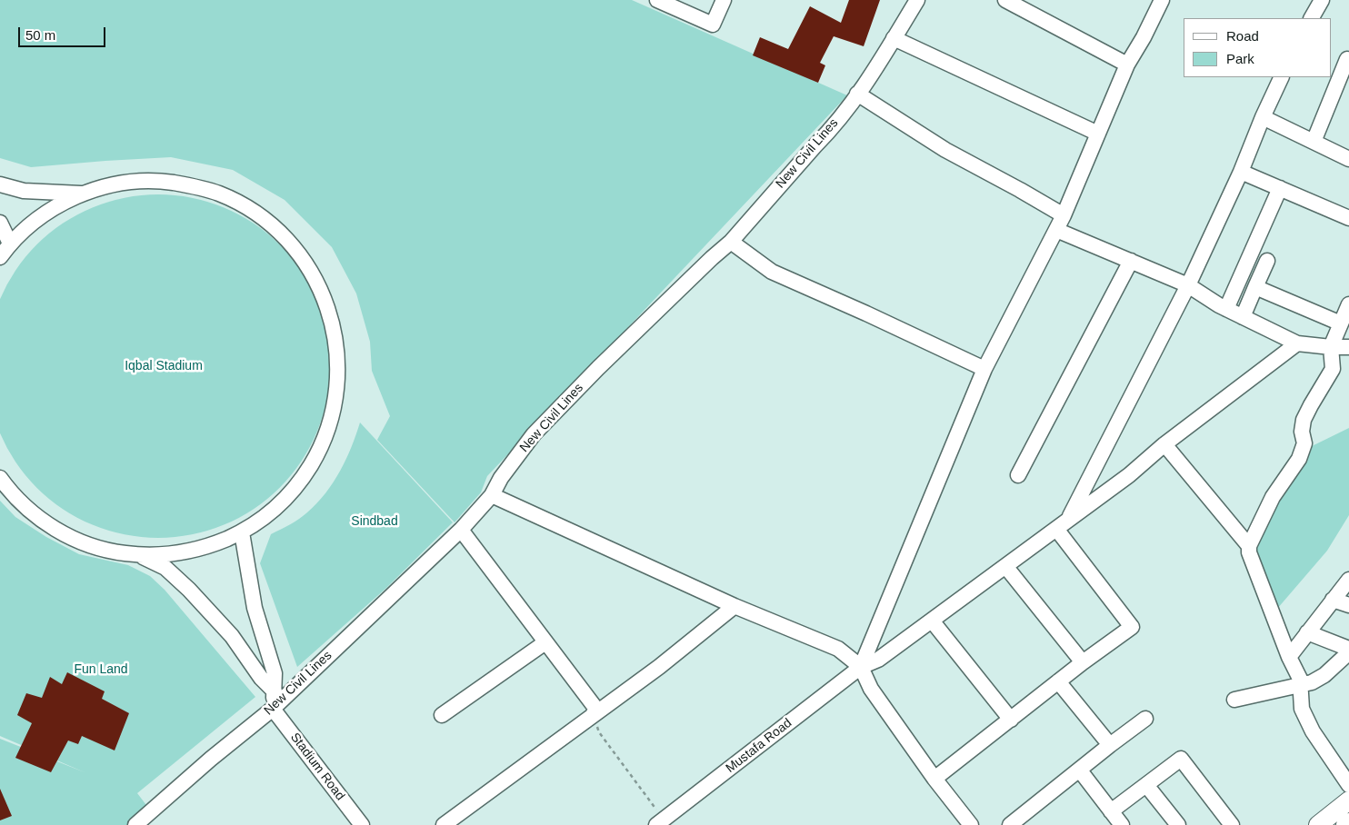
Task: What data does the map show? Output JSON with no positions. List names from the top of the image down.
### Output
{
  "streets": {
    "street": ["New Civil Lines", "Mustafa Road", "Stadium Road"]
  },
  "crossings": [
    ["New Civil Lines", "Stadium Road"]
  ],
  "parks": ["Iqbal Stadium", "Sindbad", "Fun Land"],
  "legend": ["Road", "Park"],
  "scale_bar": "50 m"
}
